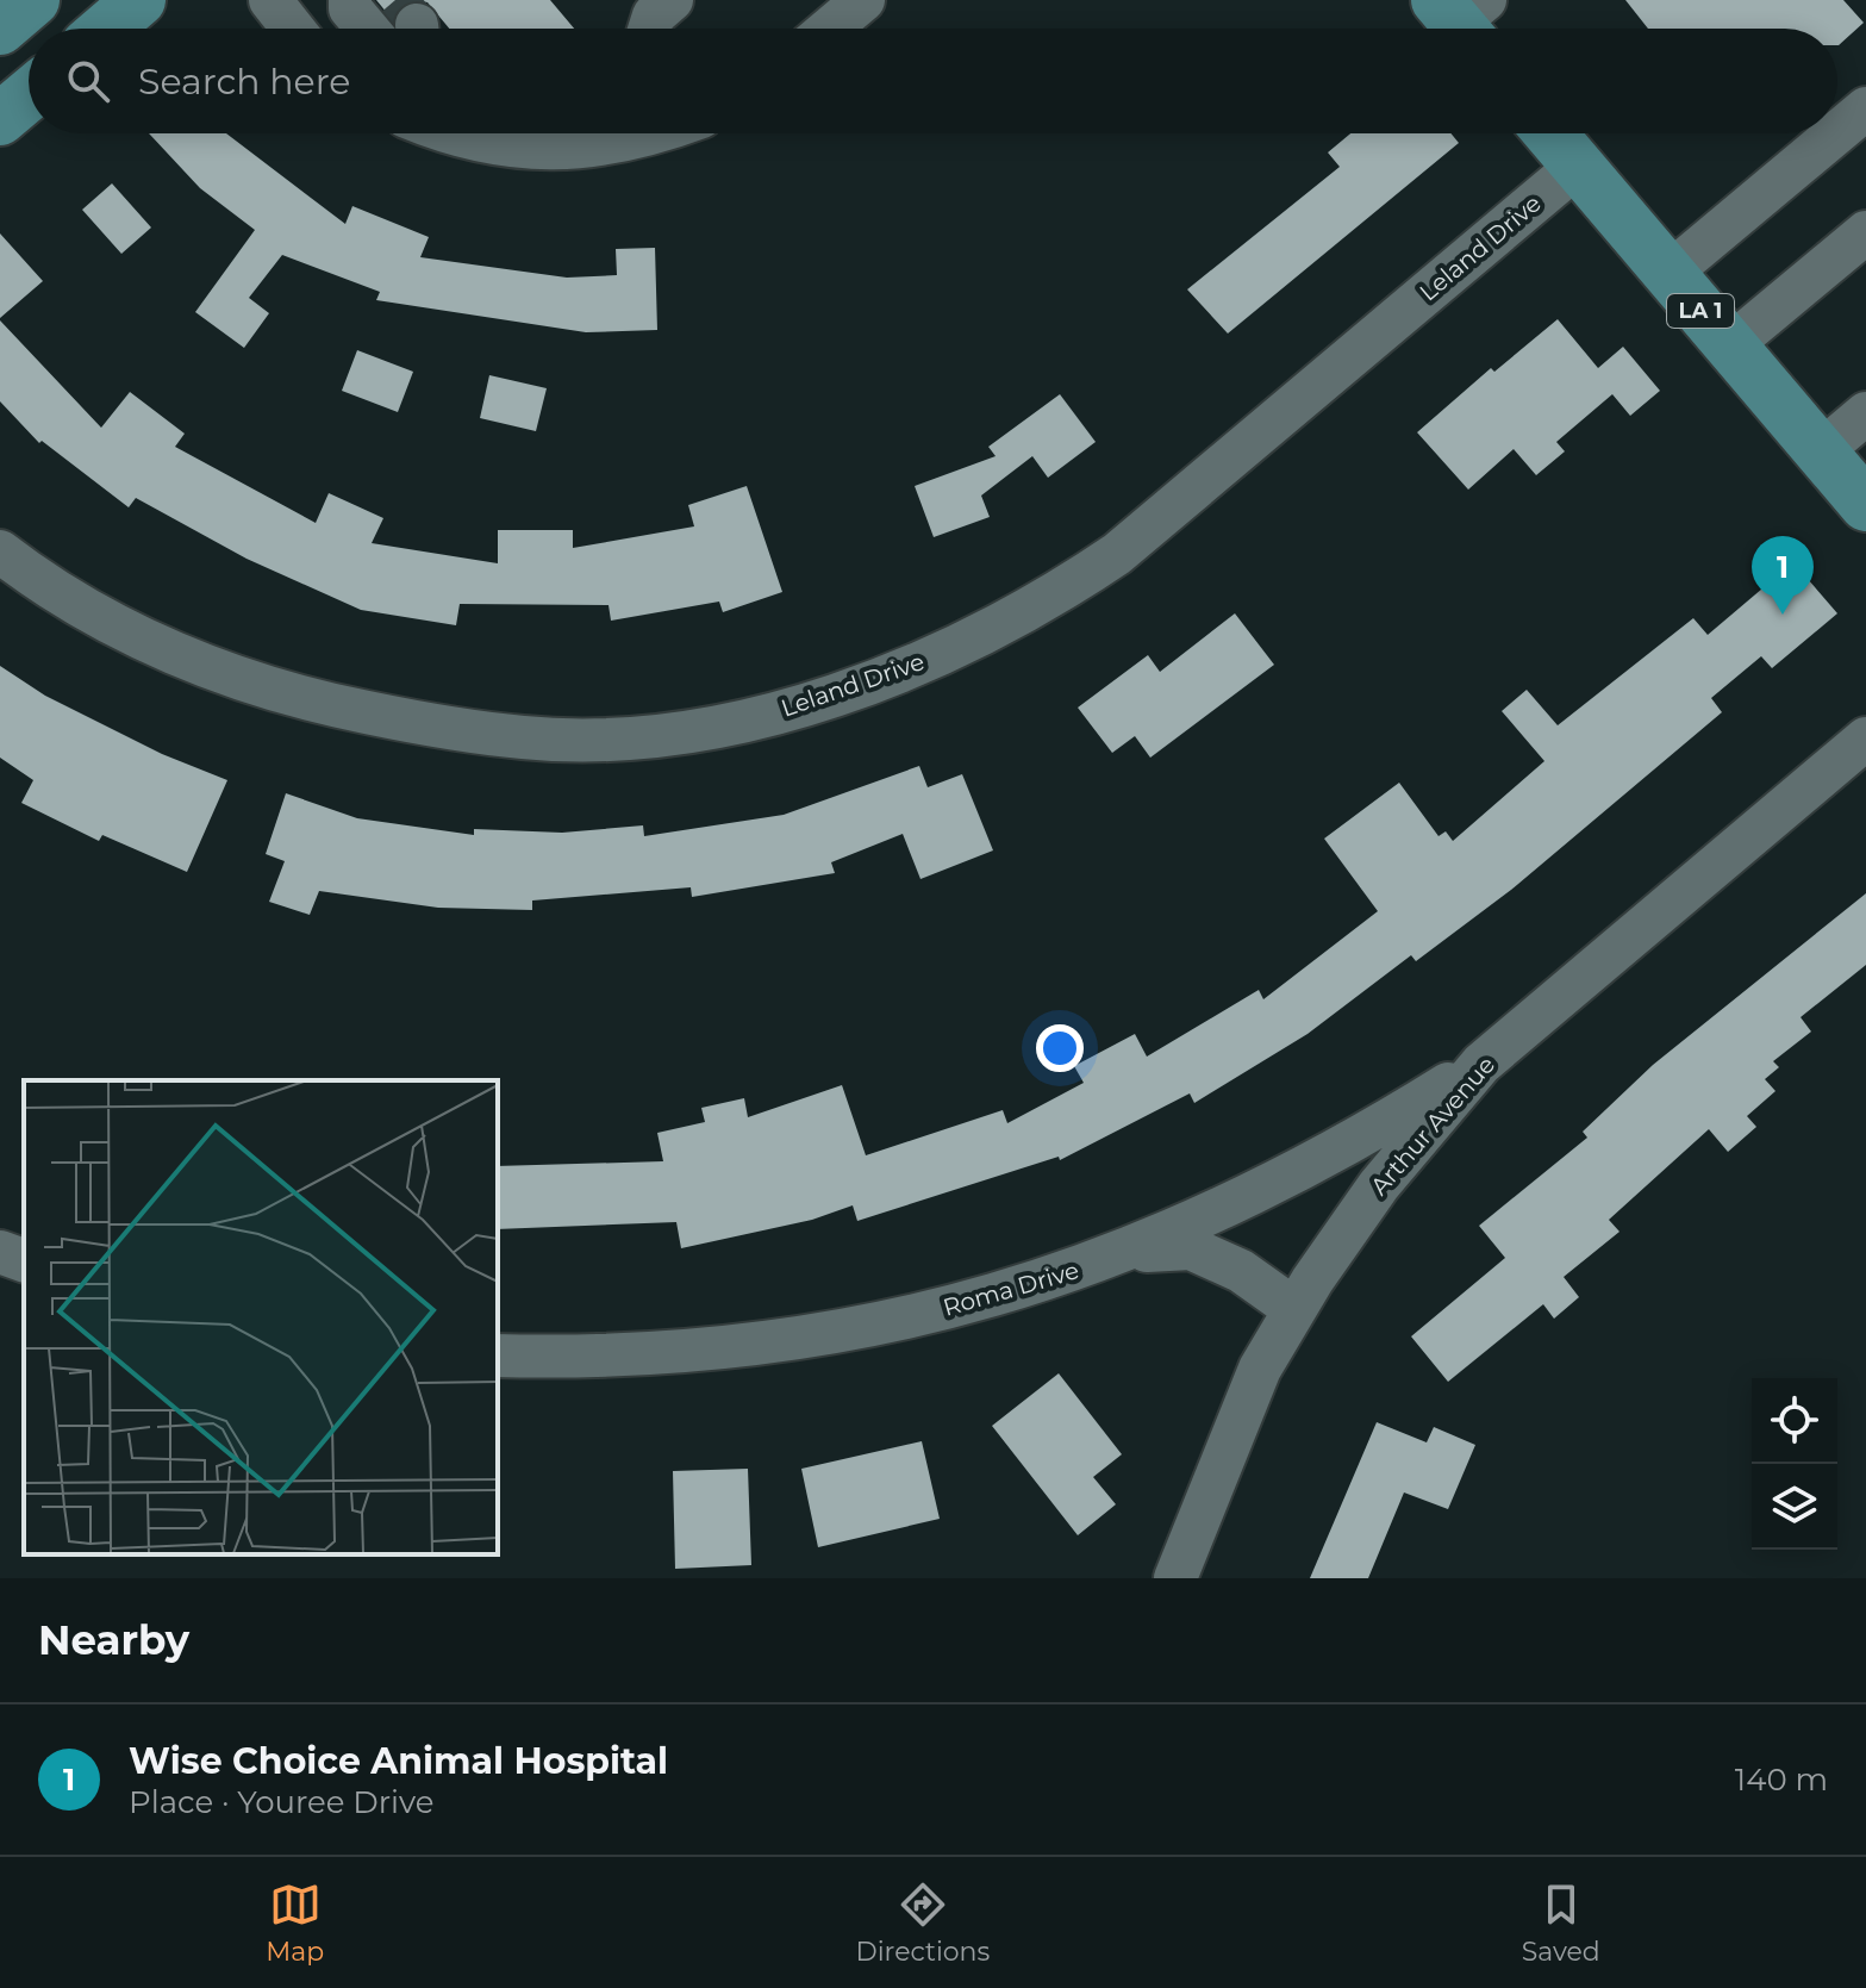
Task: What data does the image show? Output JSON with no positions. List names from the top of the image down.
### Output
{
  "streets": {
    "main road": ["LA 1"],
    "street": ["Leland Drive", "Arthur Avenue", "Roma Drive"]
  },
  "crossings": [
    ["Leland Drive", "LA 1"],
    ["Arthur Avenue", "Roma Drive"]
  ],
  "page": {
    "search": "Search here",
    "pins": "1",
    "heading": "Nearby",
    "list": [
      {
        "mark": "1",
        "name": "Wise Choice Animal Hospital",
        "note": "Place · Youree Drive",
        "value": "140 m"
      }
    ],
    "nav": ["Map", "Directions", "Saved"]
  }
}
